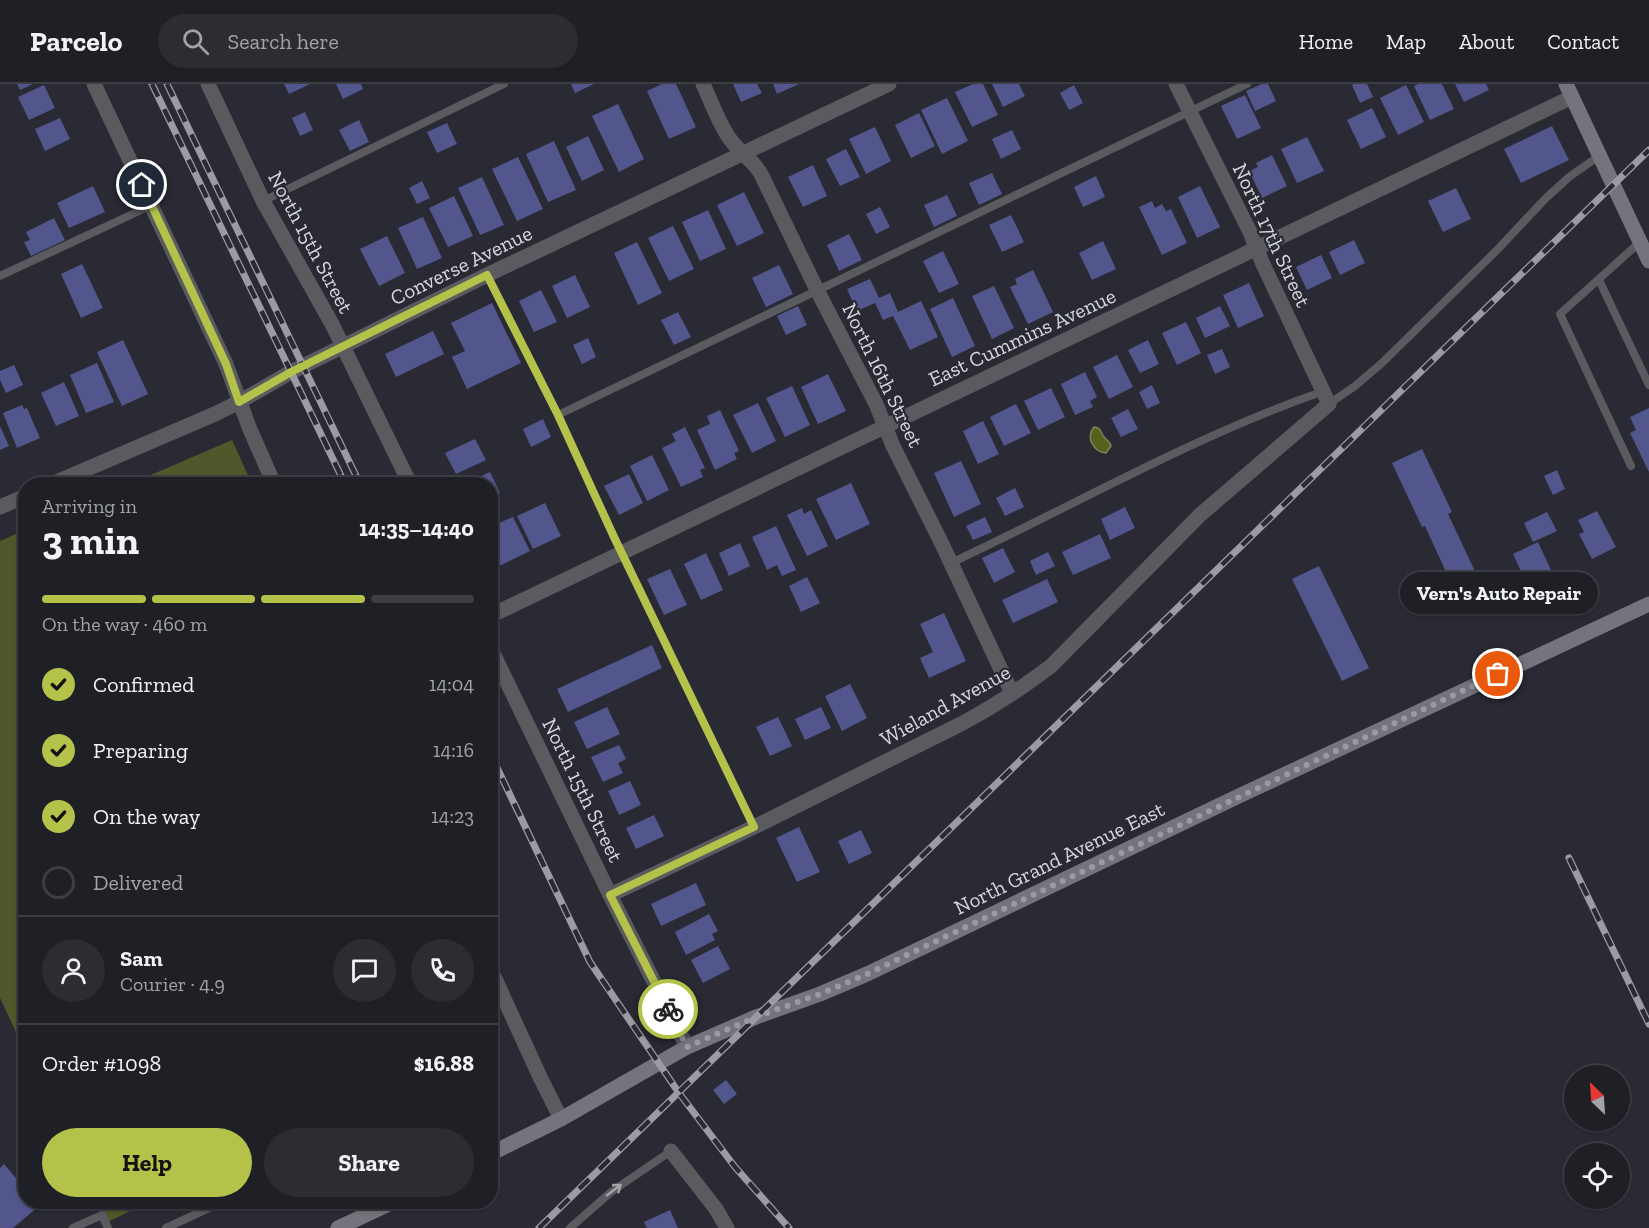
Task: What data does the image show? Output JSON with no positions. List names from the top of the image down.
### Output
{
  "streets": {
    "street": [
      "North 17th Street",
      "North 15th Street",
      "Converse Avenue",
      "East Cummins Avenue",
      "North 16th Street",
      "Wieland Avenue",
      "North Grand Avenue East"
    ]
  },
  "crossings": [
    ["North 17th Street", "East Cummins Avenue"],
    ["North 17th Street", "Wieland Avenue"],
    ["North 15th Street", "Converse Avenue"],
    ["North 15th Street", "Wieland Avenue"],
    ["North 15th Street", "North Grand Avenue East"],
    ["Converse Avenue", "North 16th Street"],
    ["East Cummins Avenue", "North 16th Street"],
    ["North 16th Street", "Wieland Avenue"]
  ],
  "places": ["Vern's Auto Repair"],
  "north": "top left",
  "page": {
    "header": "Parcelo",
    "search": "Search here",
    "nav": [
      "Home",
      "Map",
      "About",
      "Contact"
    ],
    "heading": ["3 min", "Arriving in", "14:35–14:40"],
    "panel": [
      "Sam",
      "Courier · 4.9",
      "Order #1098",
      "$16.88"
    ],
    "bubble": "Vern's Auto Repair",
    "bar": "On the way · 460 m",
    "list": [
      ["Confirmed", "14:04"],
      ["Preparing", "14:16"],
      ["On the way", "14:23"],
      "Delivered"
    ],
    "buttons": ["Help", "Share"]
  }
}
